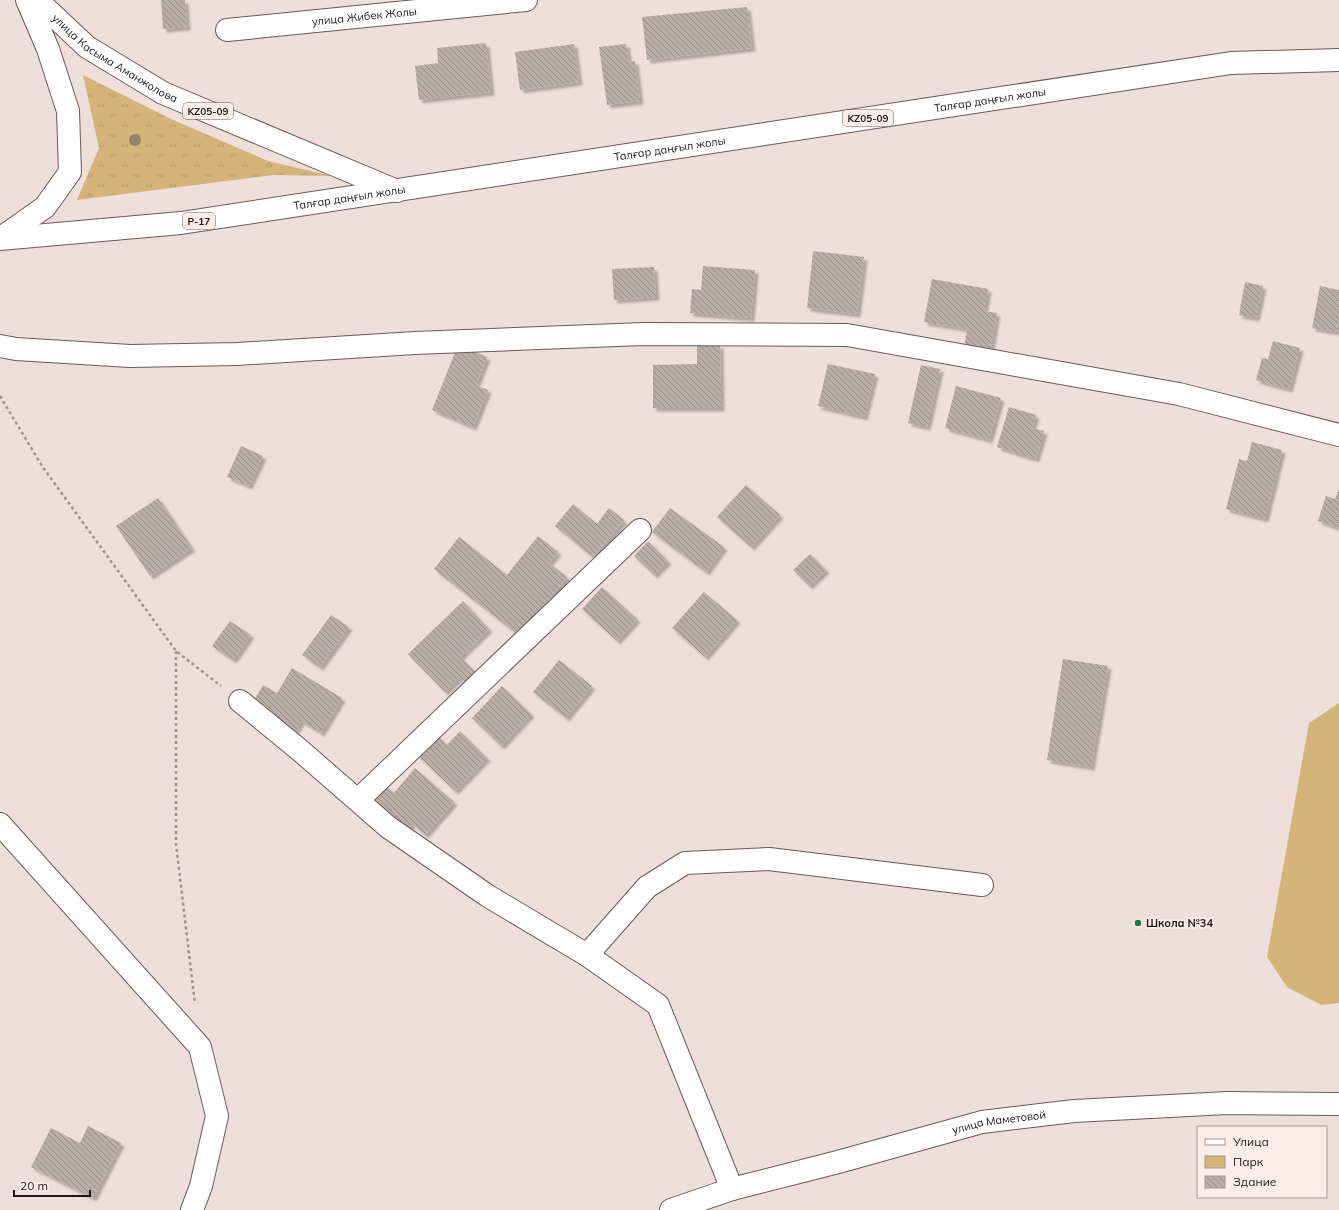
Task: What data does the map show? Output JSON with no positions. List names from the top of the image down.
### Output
{
  "streets": {
    "street": [
      "улица Жибек Жолы",
      "улица Касыма Аманжолова",
      "Талғар даңғыл жолы",
      "KZ05-09",
      "P-17",
      "улица Маметовой"
    ]
  },
  "crossings": [
    ["улица Касыма Аманжолова", "Талғар даңғыл жолы"]
  ],
  "places": ["Школа №34"],
  "legend": ["Улица", "Парк", "Здание"],
  "scale_bar": "20 m"
}
